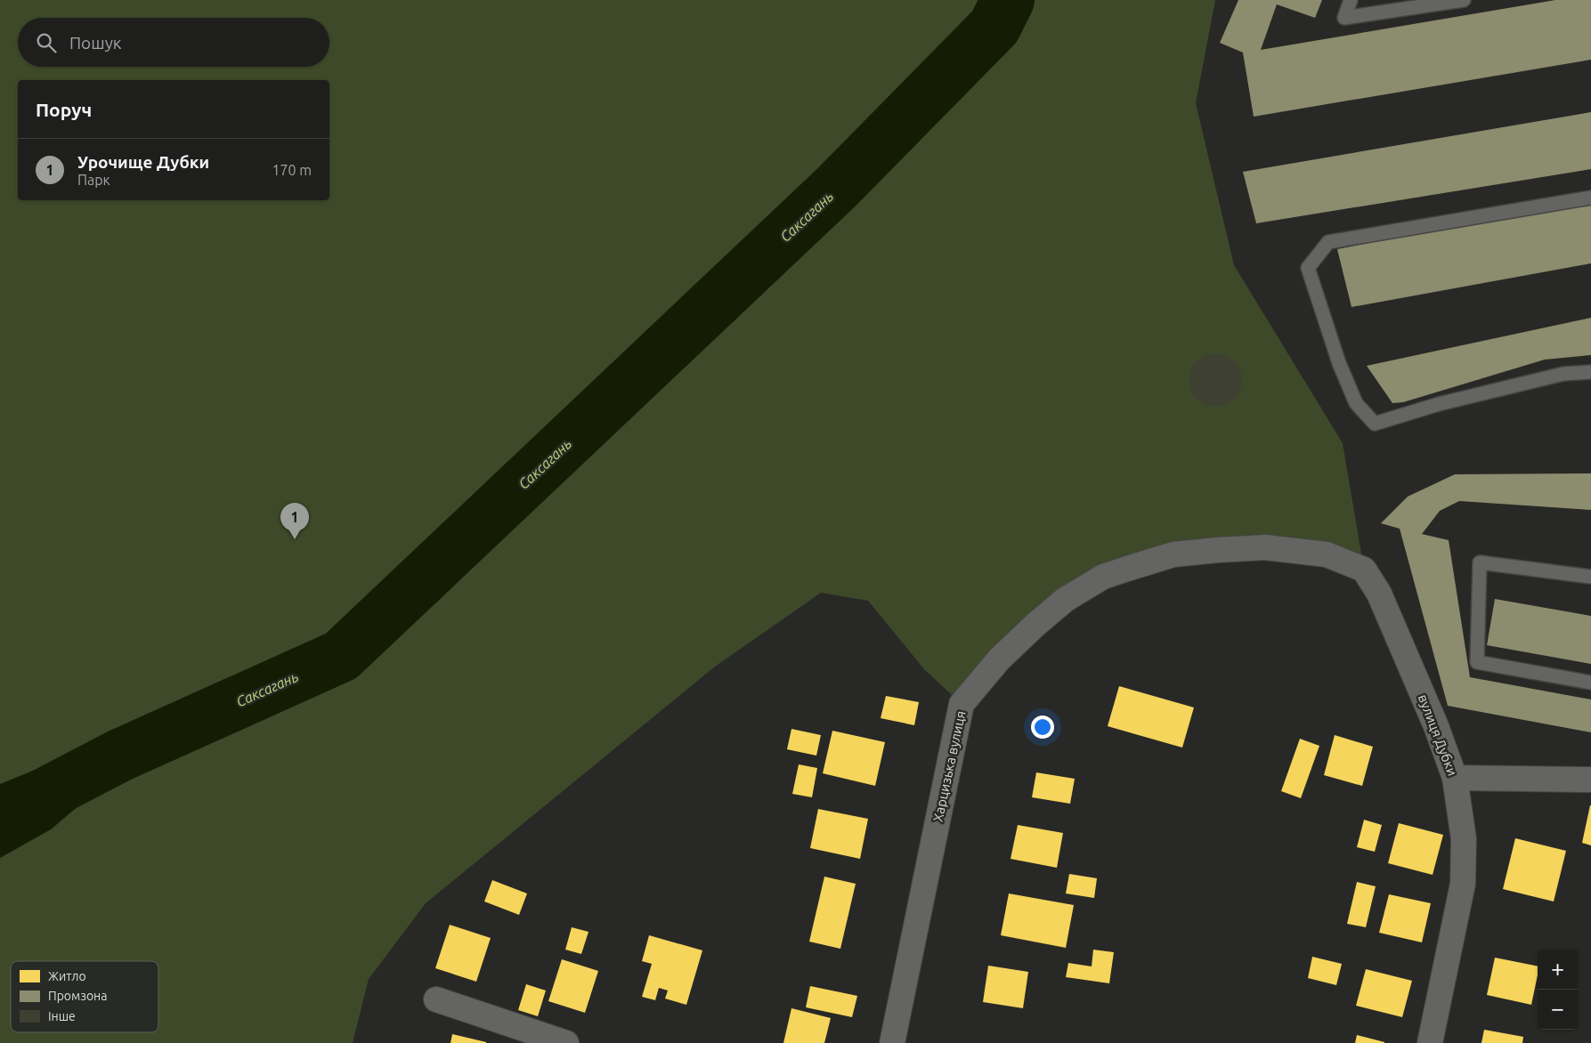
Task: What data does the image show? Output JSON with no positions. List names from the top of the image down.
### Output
{
  "streets": {
    "street": ["вулиця Дубки", "Харцизька вулиця"]
  },
  "crossings": [
    ["вулиця Дубки", "Харцизька вулиця"]
  ],
  "water": ["Саксагань"],
  "legend": ["Житло", "Промзона", "Інше"],
  "page": {
    "search": "Пошук",
    "heading": "Поруч",
    "list": [
      {
        "mark": "1",
        "name": "Урочище Дубки",
        "note": "Парк",
        "value": "170 m"
      }
    ],
    "pins": "1",
    "map_buttons": ["+", "−"]
  }
}
